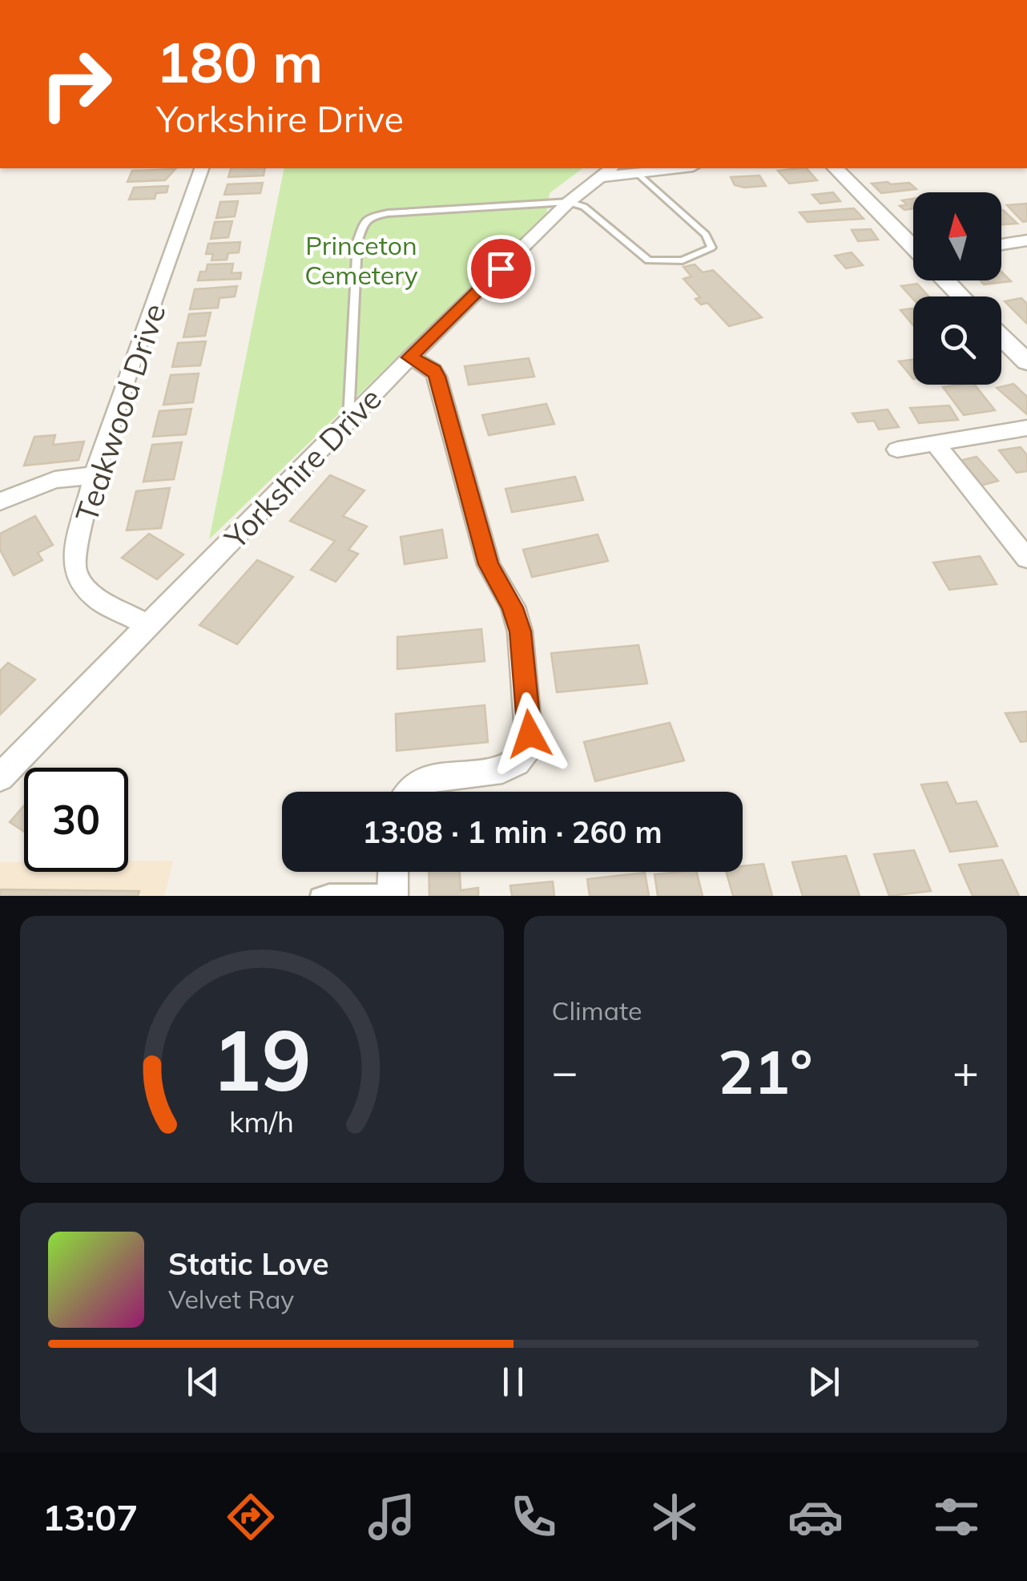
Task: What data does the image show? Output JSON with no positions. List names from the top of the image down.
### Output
{
  "streets": {
    "street": ["Teakwood Drive", "Yorkshire Drive"]
  },
  "crossings": [
    ["Teakwood Drive", "Yorkshire Drive"]
  ],
  "parks": ["Princeton Cemetery"],
  "north": "top",
  "page": {
    "turn": ["180 m", "Yorkshire Drive"],
    "limit": "30",
    "trip": "13:08 · 1 min · 260 m",
    "tile": "Climate",
    "heat": ["−", "21°", "+"],
    "song": ["Static Love", "Velvet Ray"],
    "tabs": "13:07",
    "gauge": ["19", "km/h"]
  }
}
